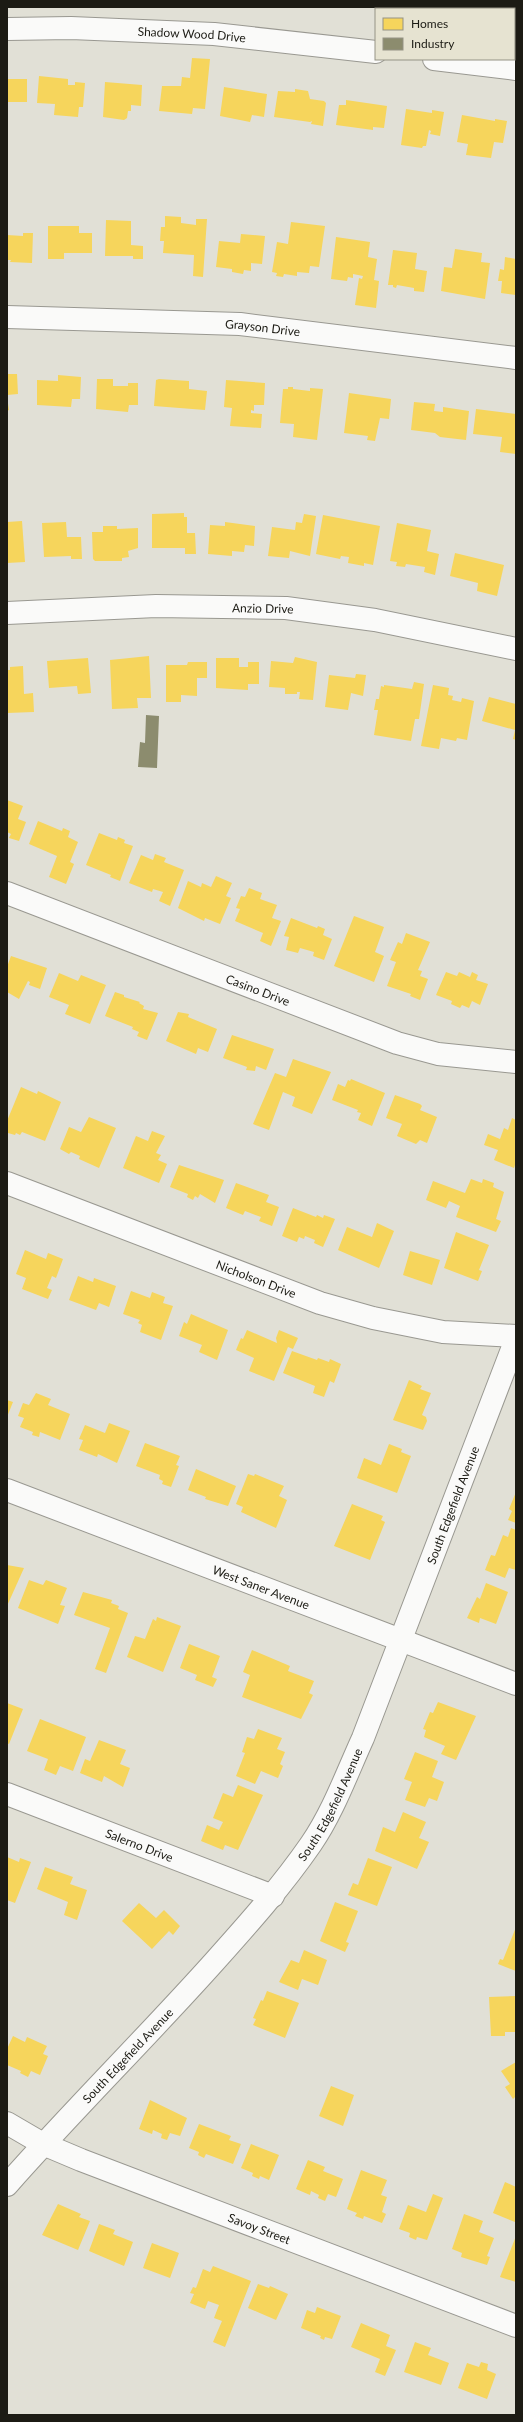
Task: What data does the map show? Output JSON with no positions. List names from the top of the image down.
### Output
{
  "streets": {
    "street": [
      "Shadow Wood Drive",
      "Grayson Drive",
      "Anzio Drive",
      "Casino Drive",
      "Nicholson Drive",
      "South Edgefield Avenue",
      "West Saner Avenue",
      "Salerno Drive",
      "Savoy Street"
    ]
  },
  "crossings": [
    ["Nicholson Drive", "South Edgefield Avenue"],
    ["South Edgefield Avenue", "West Saner Avenue"],
    ["South Edgefield Avenue", "Salerno Drive"],
    ["South Edgefield Avenue", "Savoy Street"]
  ],
  "legend": ["Homes", "Industry"]
}
